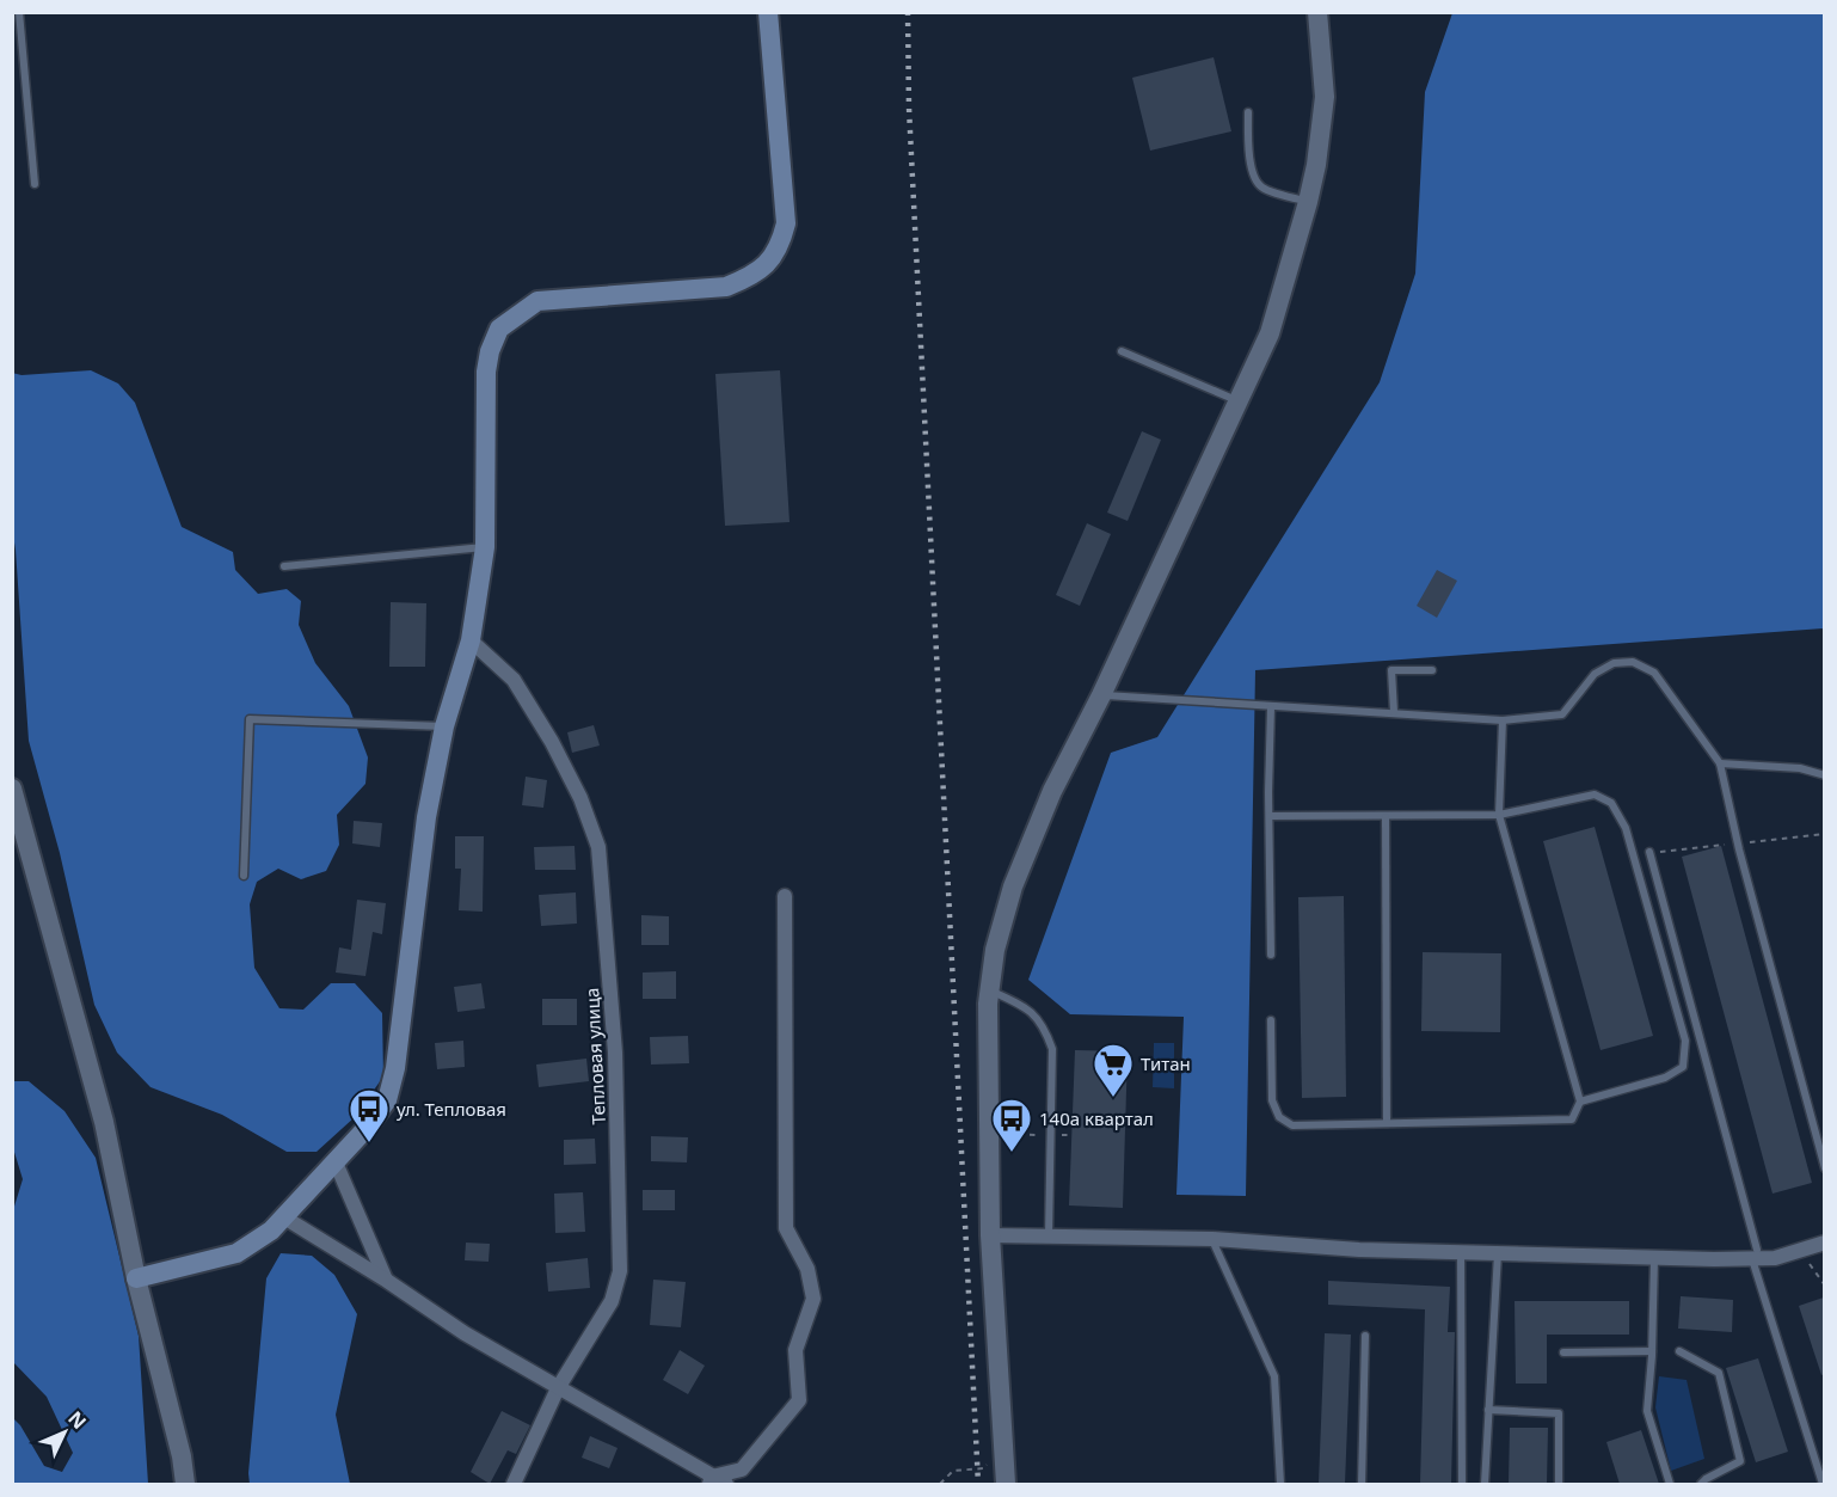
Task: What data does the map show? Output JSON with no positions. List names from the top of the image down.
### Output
{
  "streets": {
    "street": ["Тепловая улица"]
  },
  "places": {
    "supermarket": ["Титан"],
    "bus stop": ["ул. Тепловая", "140а квартал"]
  },
  "north": "top right"
}
